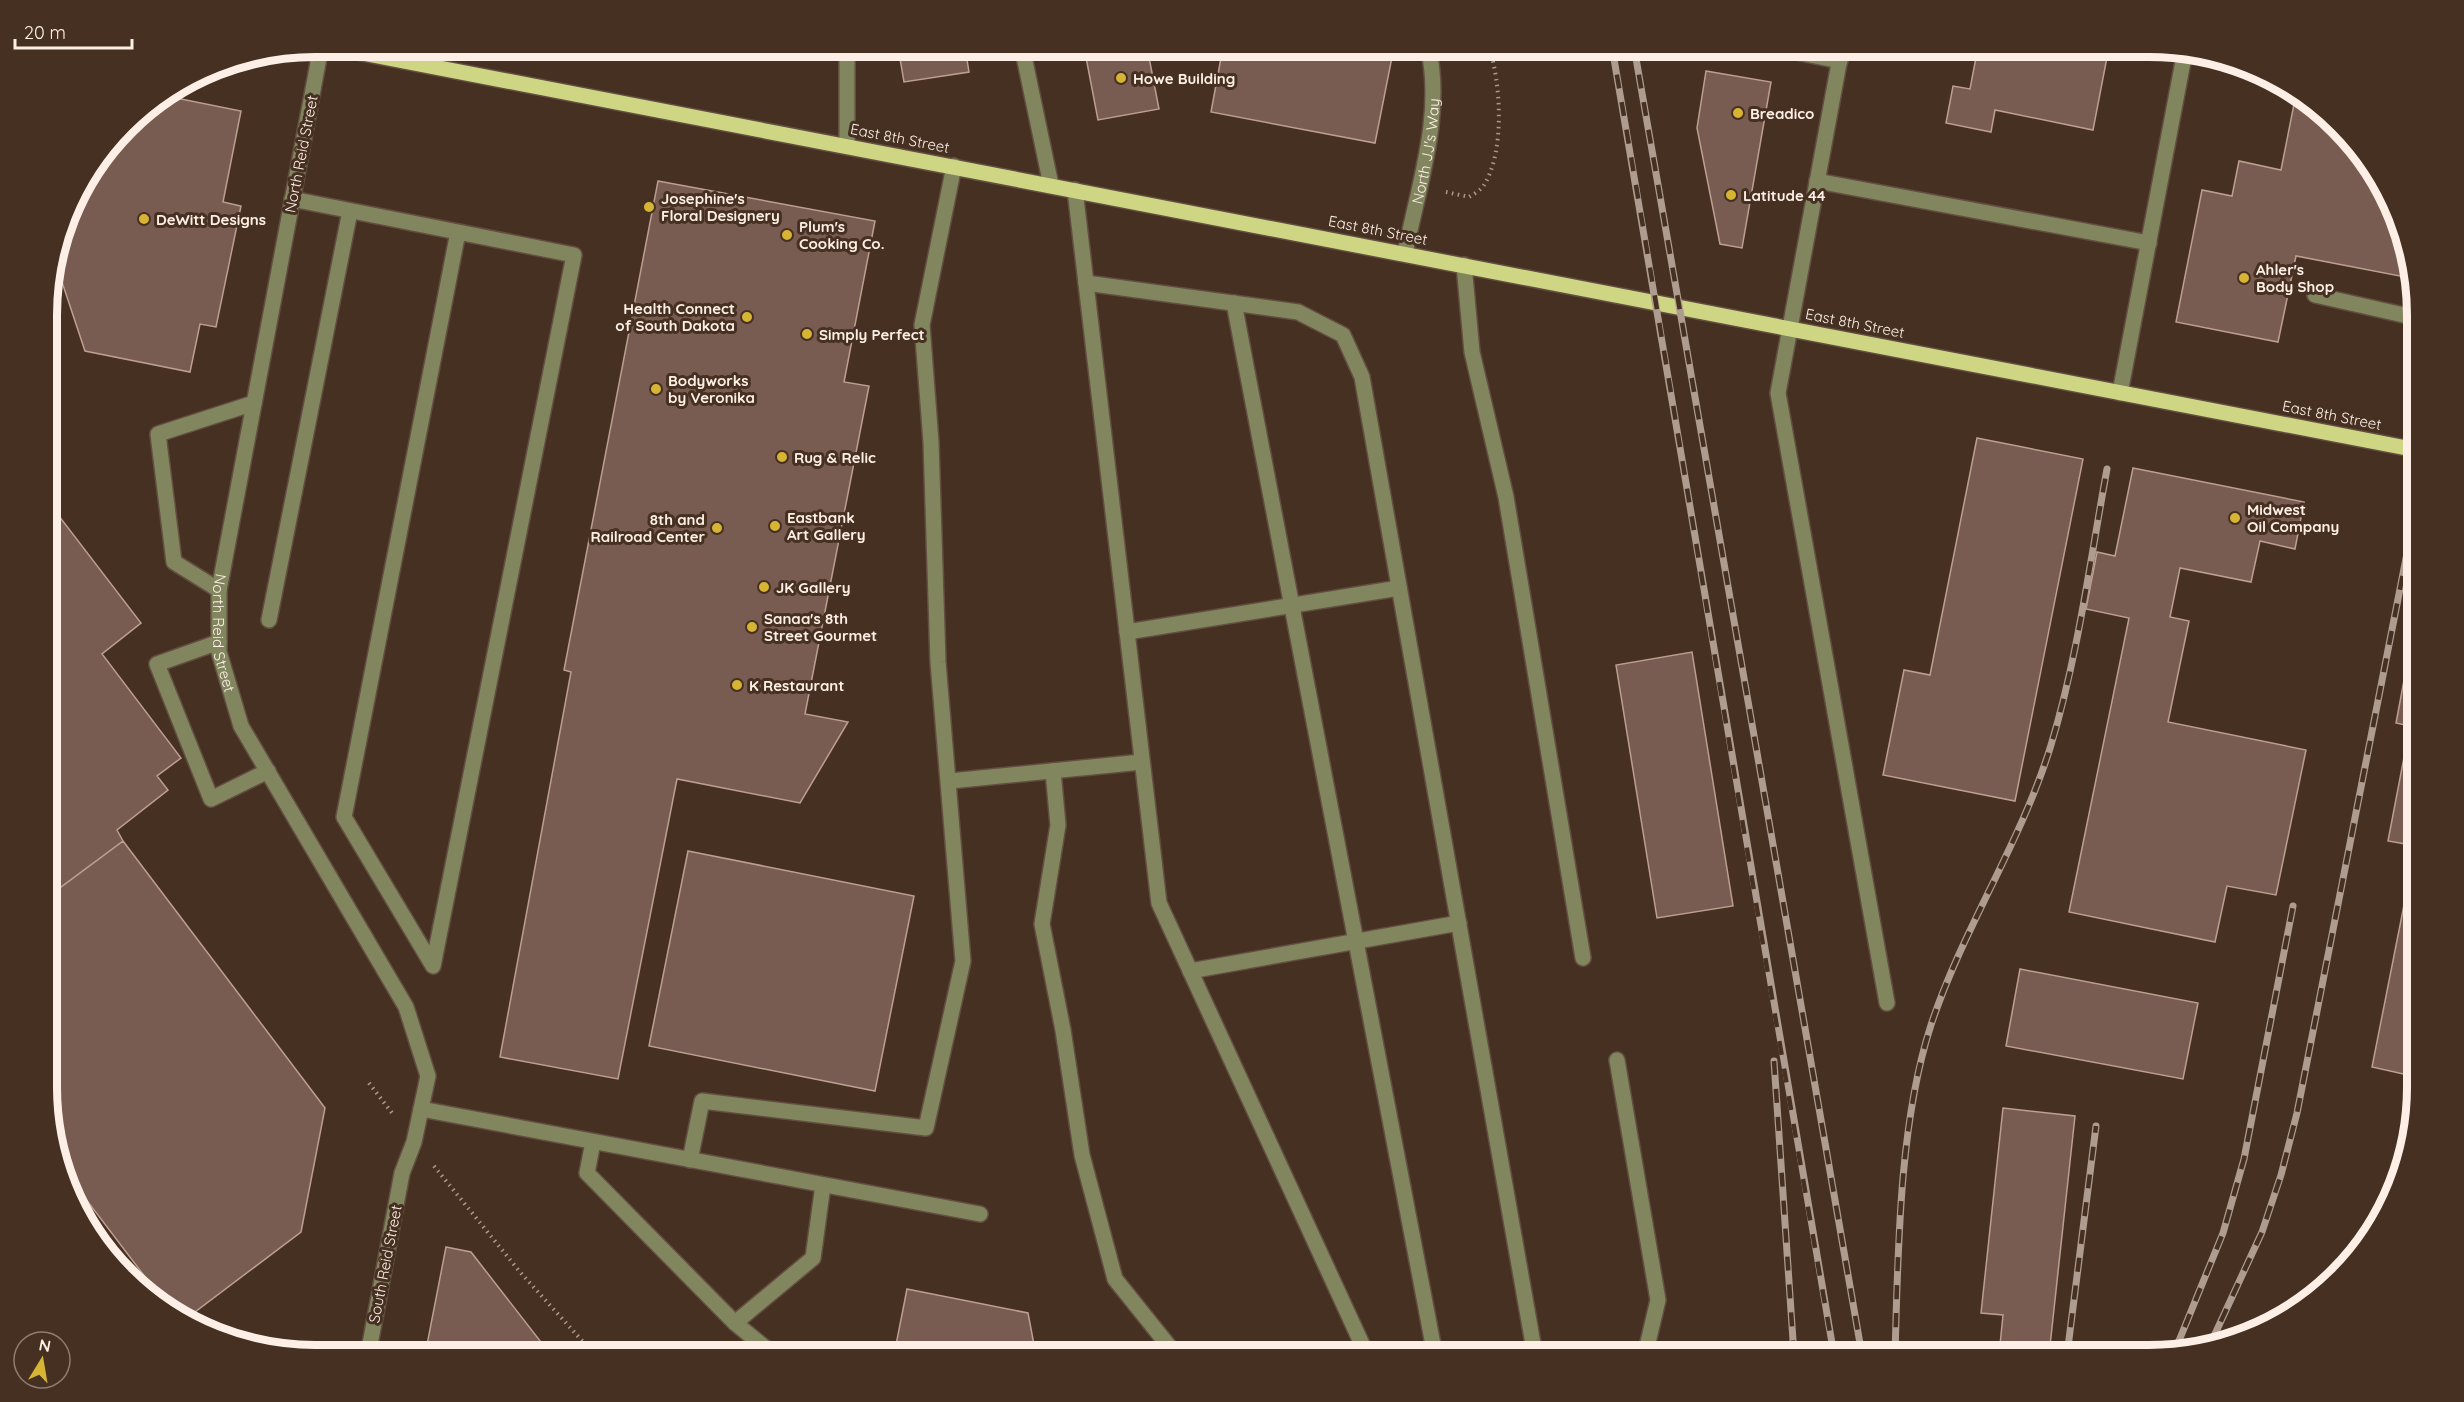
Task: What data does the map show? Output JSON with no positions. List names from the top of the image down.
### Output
{
  "streets": {
    "main road": ["East 8th Street"],
    "street": ["North JJ's Way", "North Reid Street", "South Reid Street"]
  },
  "crossings": [
    ["East 8th Street", "North JJ's Way"],
    ["North Reid Street", "South Reid Street"]
  ],
  "places": [
    "Howe Building",
    "Breadico",
    "Latitude 44",
    "Josephine's Floral Designery",
    "DeWitt Designs",
    "Plum's Cooking Co.",
    "Ahler's Body Shop",
    "Health Connect of South Dakota",
    "Simply Perfect",
    "Bodyworks by Veronika",
    "Rug & Relic",
    "Midwest Oil Company",
    "Eastbank Art Gallery",
    "8th and Railroad Center",
    "JK Gallery",
    "Sanaa's 8th Street Gourmet",
    "K Restaurant"
  ],
  "scale_bar": "20 m",
  "north": "top"
}
